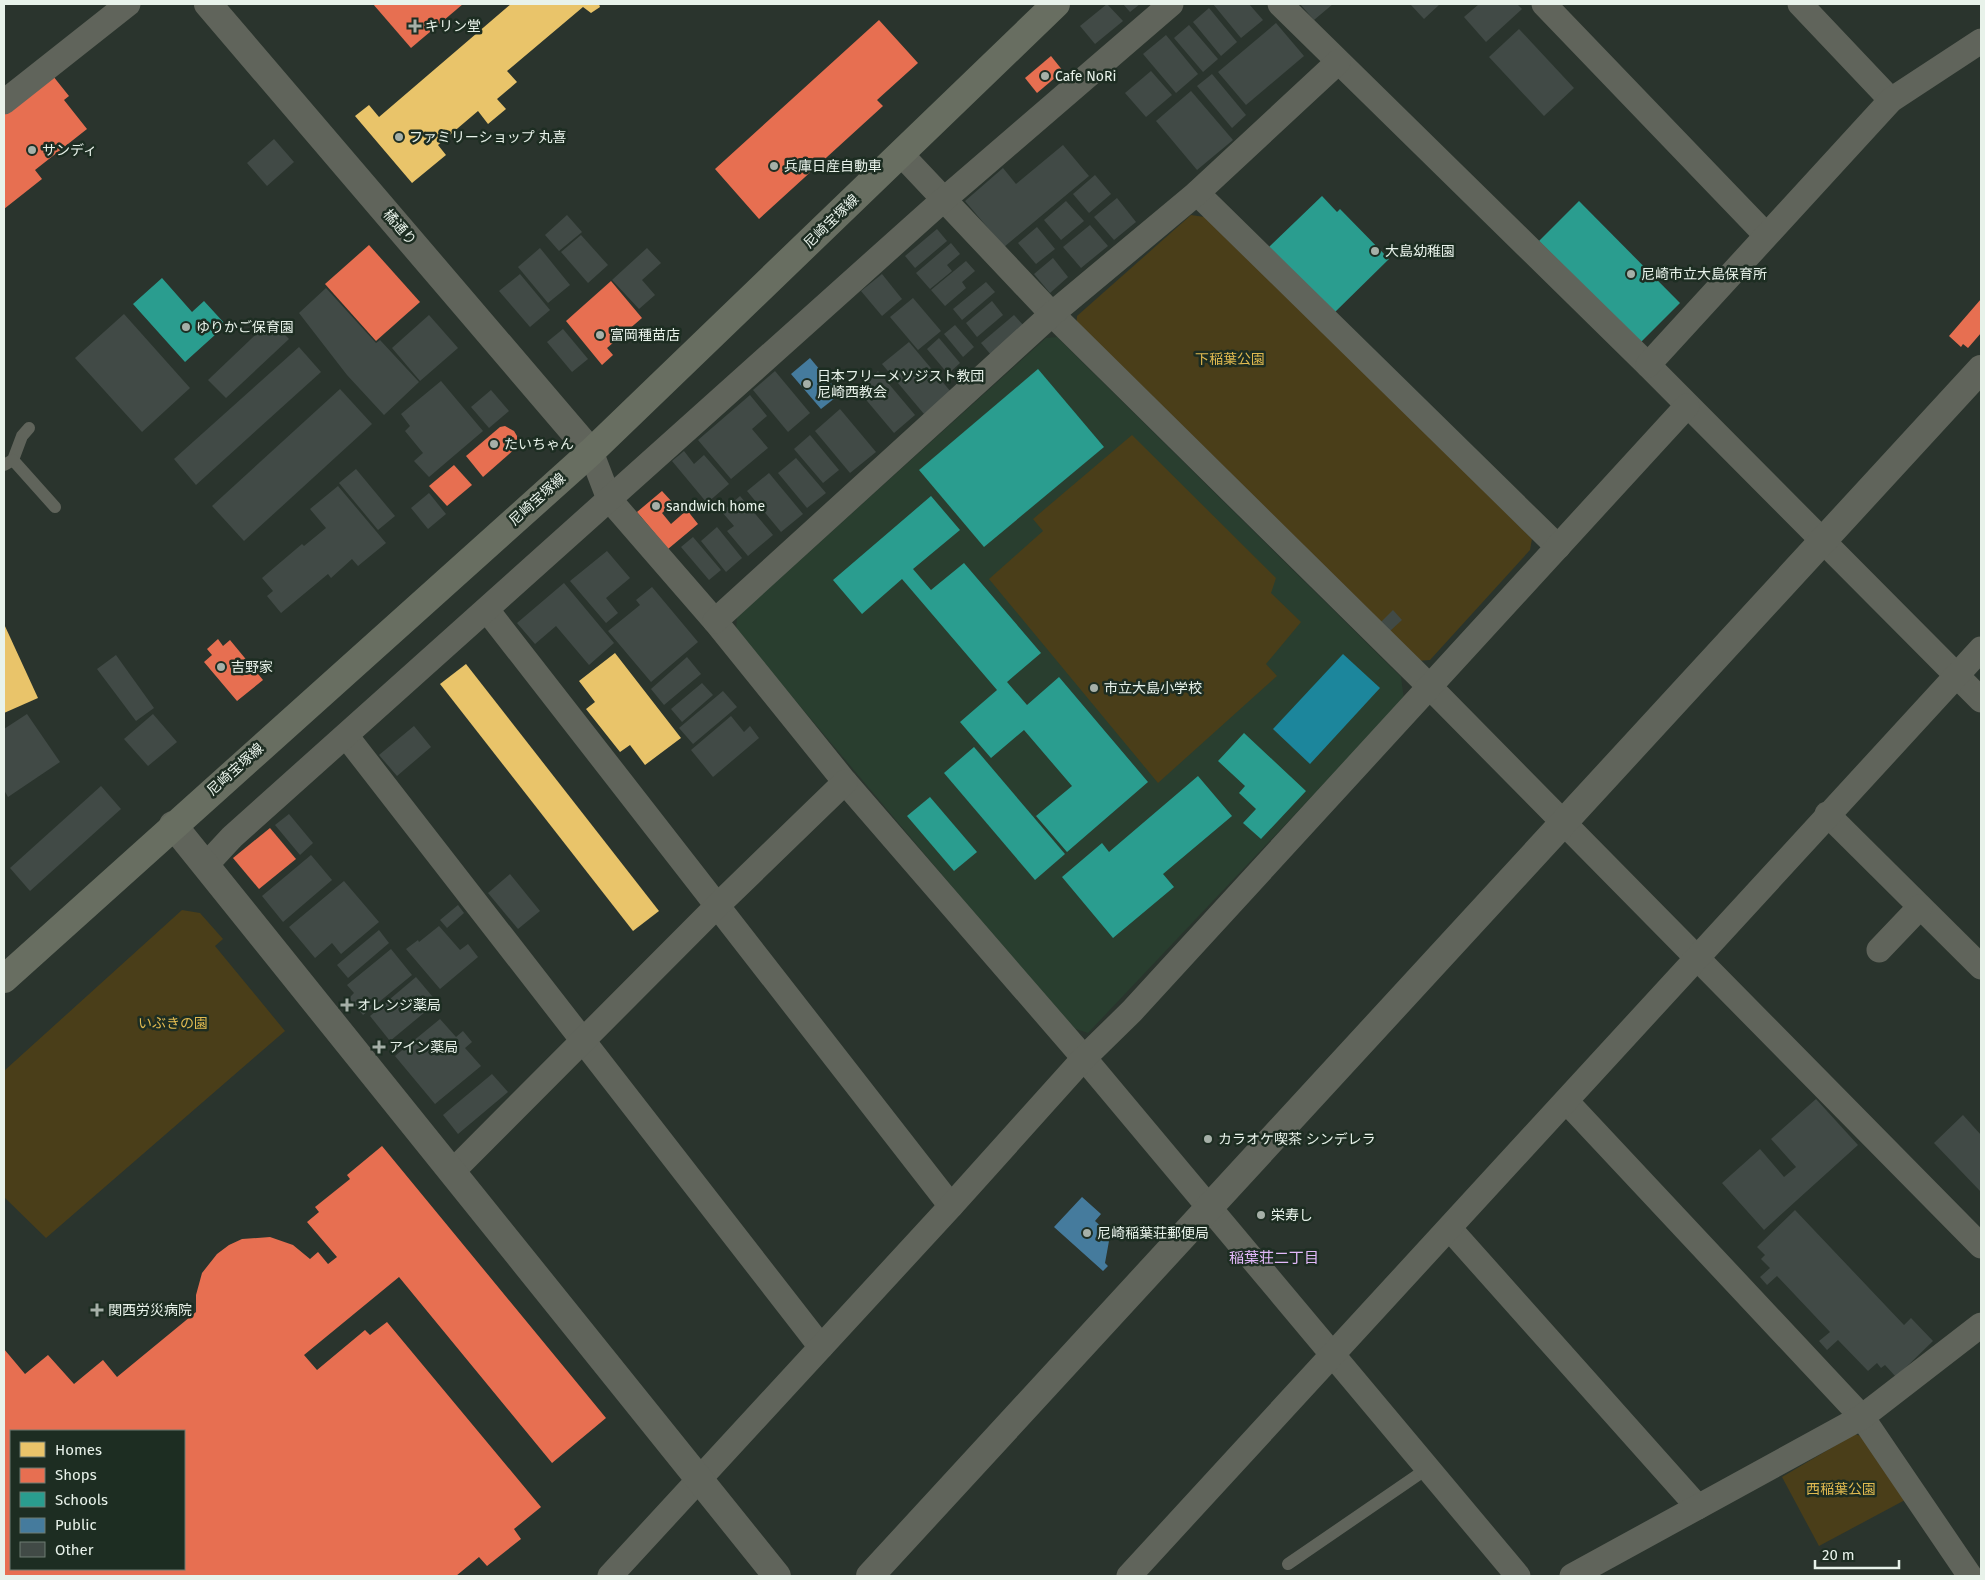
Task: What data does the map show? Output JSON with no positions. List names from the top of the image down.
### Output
{
  "streets": {
    "main road": ["尼崎宝塚線"],
    "street": ["橘通り"]
  },
  "crossings": [
    ["尼崎宝塚線", "橘通り"]
  ],
  "districts": ["稲葉荘二丁目"],
  "parks": ["下稲葉公園", "いぶきの園", "西稲葉公園"],
  "places": {
    "health": [
      "キリン堂",
      "オレンジ薬局",
      "アイン薬局",
      "関西労災病院"
    ],
    "other": [
      "Cafe NoRi",
      "ファミリーショップ 丸喜",
      "サンディ",
      "兵庫日産自動車",
      "大島幼稚園",
      "尼崎市立大島保育所",
      "ゆりかご保育園",
      "富岡種苗店",
      "日本フリーメソジスト教団 尼崎西教会",
      "たいちゃん",
      "sandwich home",
      "吉野家",
      "市立大島小学校",
      "カラオケ喫茶 シンデレラ",
      "栄寿し",
      "尼崎稲葉荘郵便局"
    ]
  },
  "legend": [
    "Homes",
    "Shops",
    "Schools",
    "Public",
    "Other"
  ],
  "scale_bar": "20 m"
}
